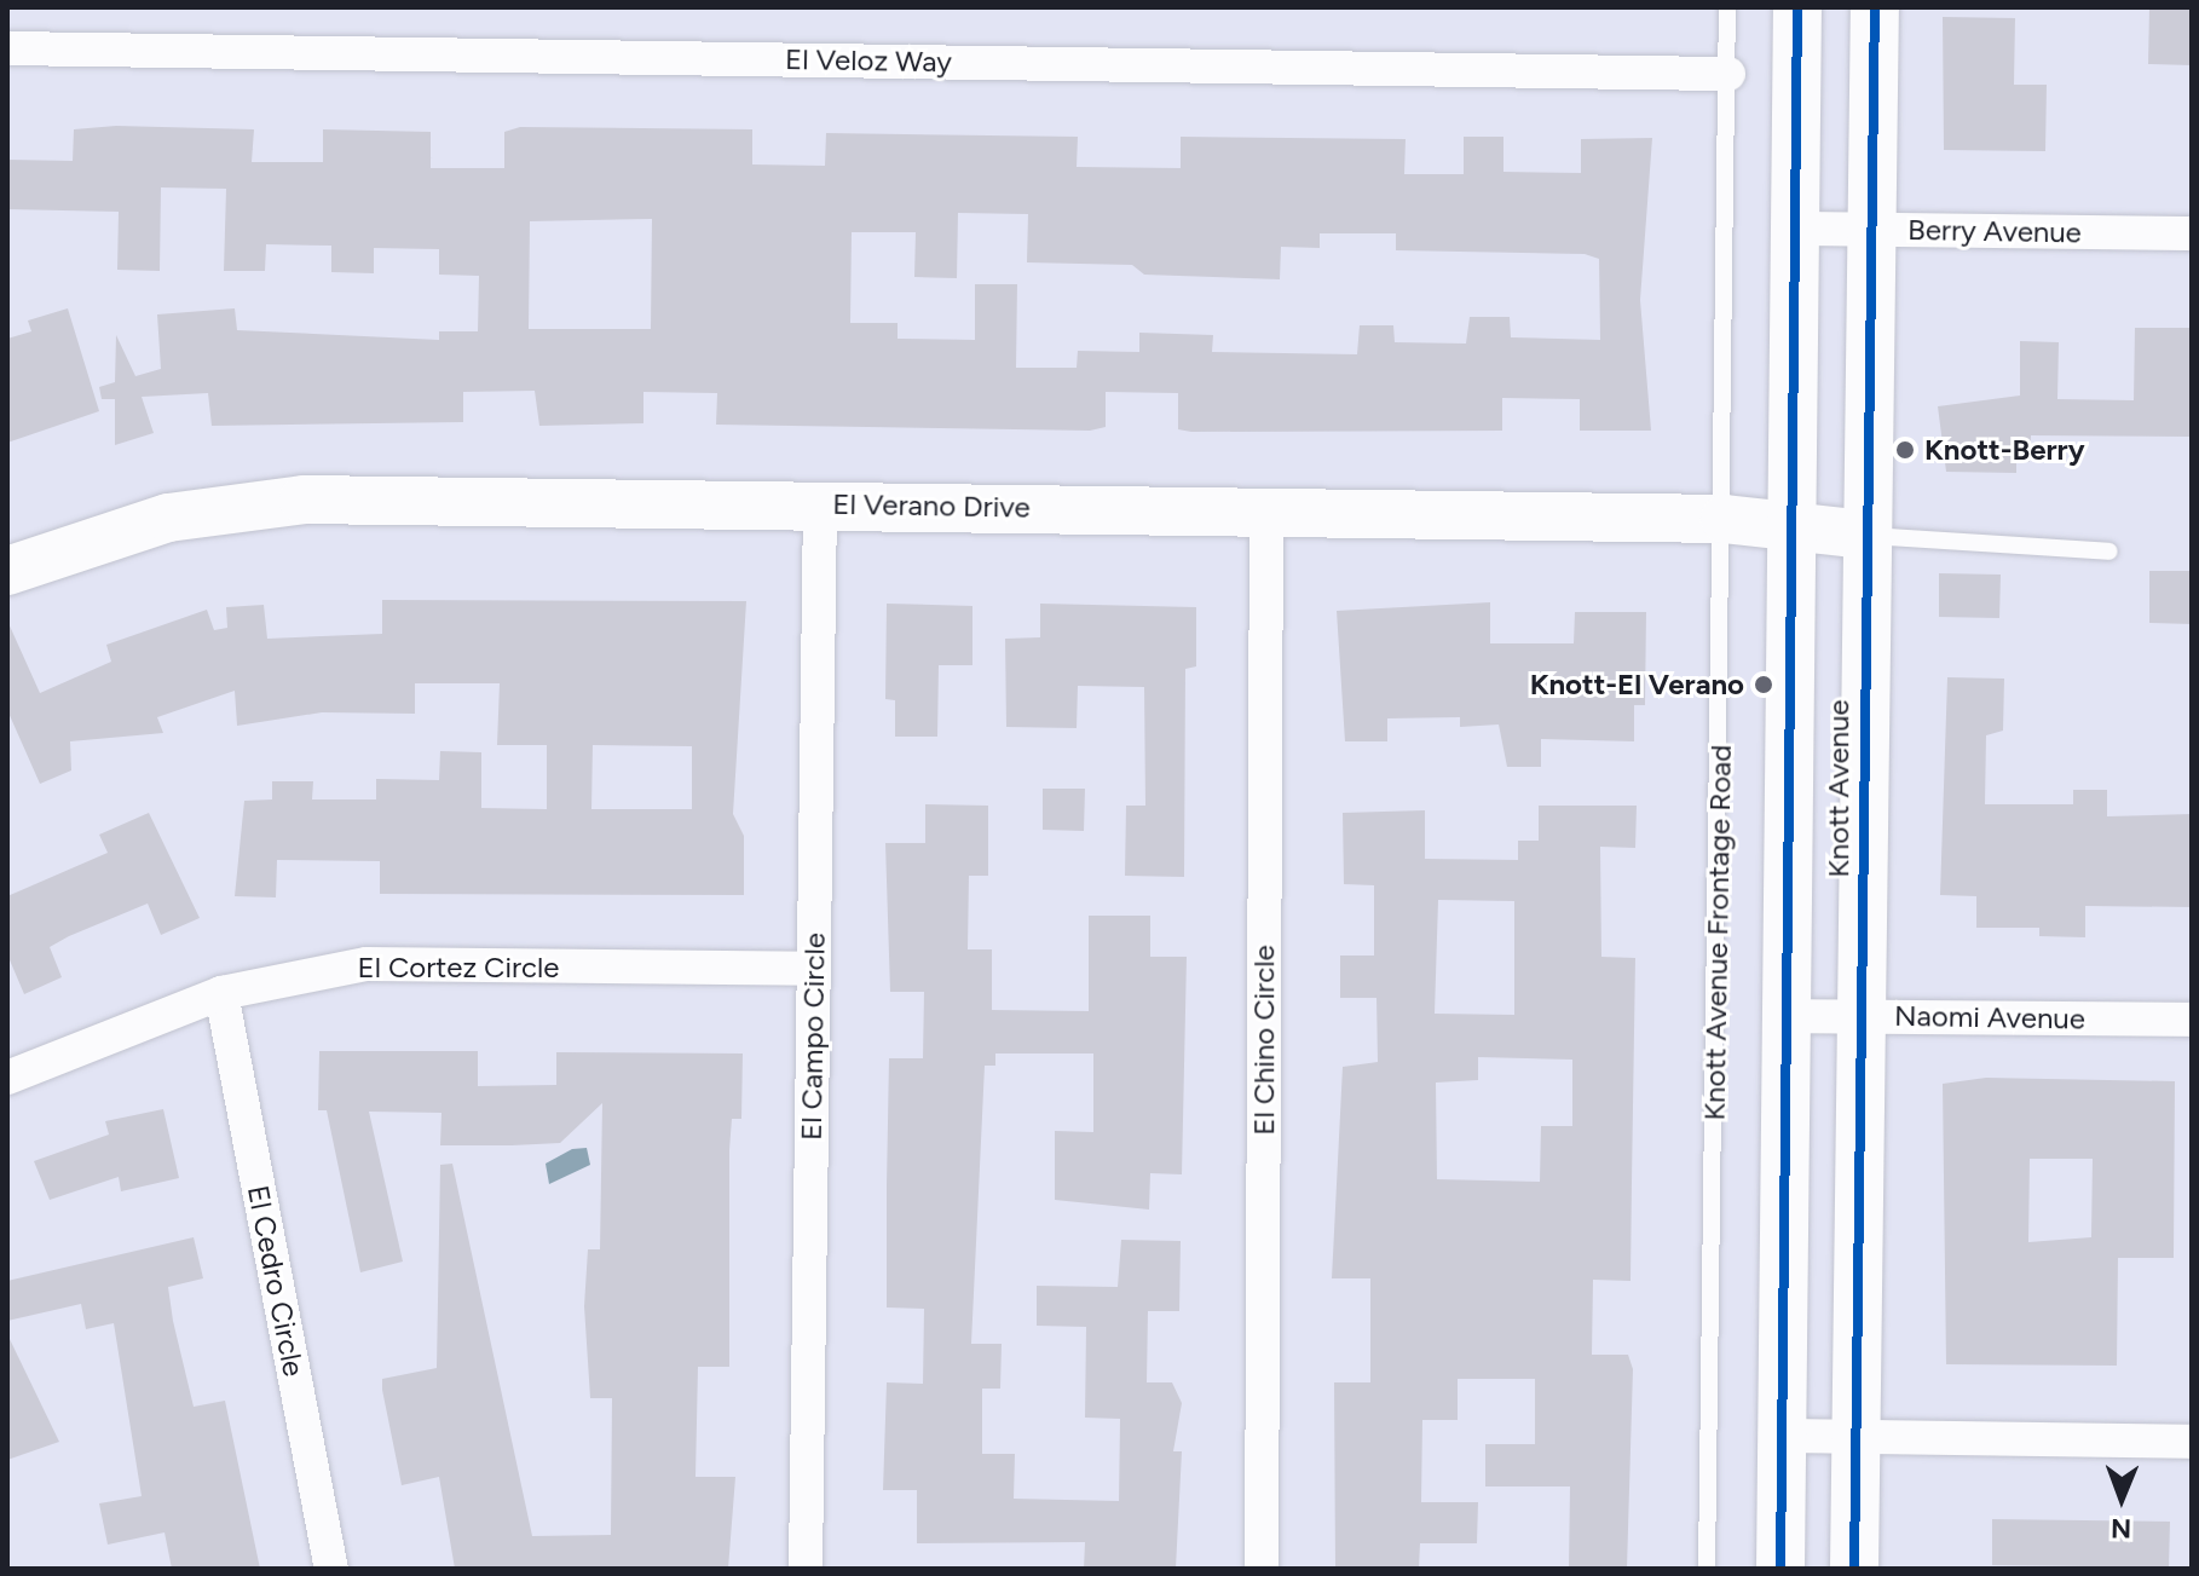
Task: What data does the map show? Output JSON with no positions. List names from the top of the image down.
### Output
{
  "streets": {
    "main road": ["El Verano Drive", "Knott Avenue"],
    "street": [
      "El Veloz Way",
      "Berry Avenue",
      "El Cortez Circle",
      "Naomi Avenue",
      "El Campo Circle",
      "El Chino Circle",
      "El Cedro Circle"
    ],
    "lane": ["Knott Avenue Frontage Road"]
  },
  "crossings": [
    ["El Veloz Way", "Knott Avenue Frontage Road"],
    ["Berry Avenue", "Knott Avenue"],
    ["El Verano Drive", "Knott Avenue"],
    ["El Verano Drive", "Knott Avenue Frontage Road"],
    ["El Verano Drive", "El Campo Circle"],
    ["El Verano Drive", "El Chino Circle"],
    ["Knott Avenue", "Naomi Avenue"],
    ["El Cortez Circle", "El Campo Circle"],
    ["El Cortez Circle", "El Cedro Circle"]
  ],
  "places": ["Knott-Berry", "Knott-El Verano"],
  "north": "bottom"
}
